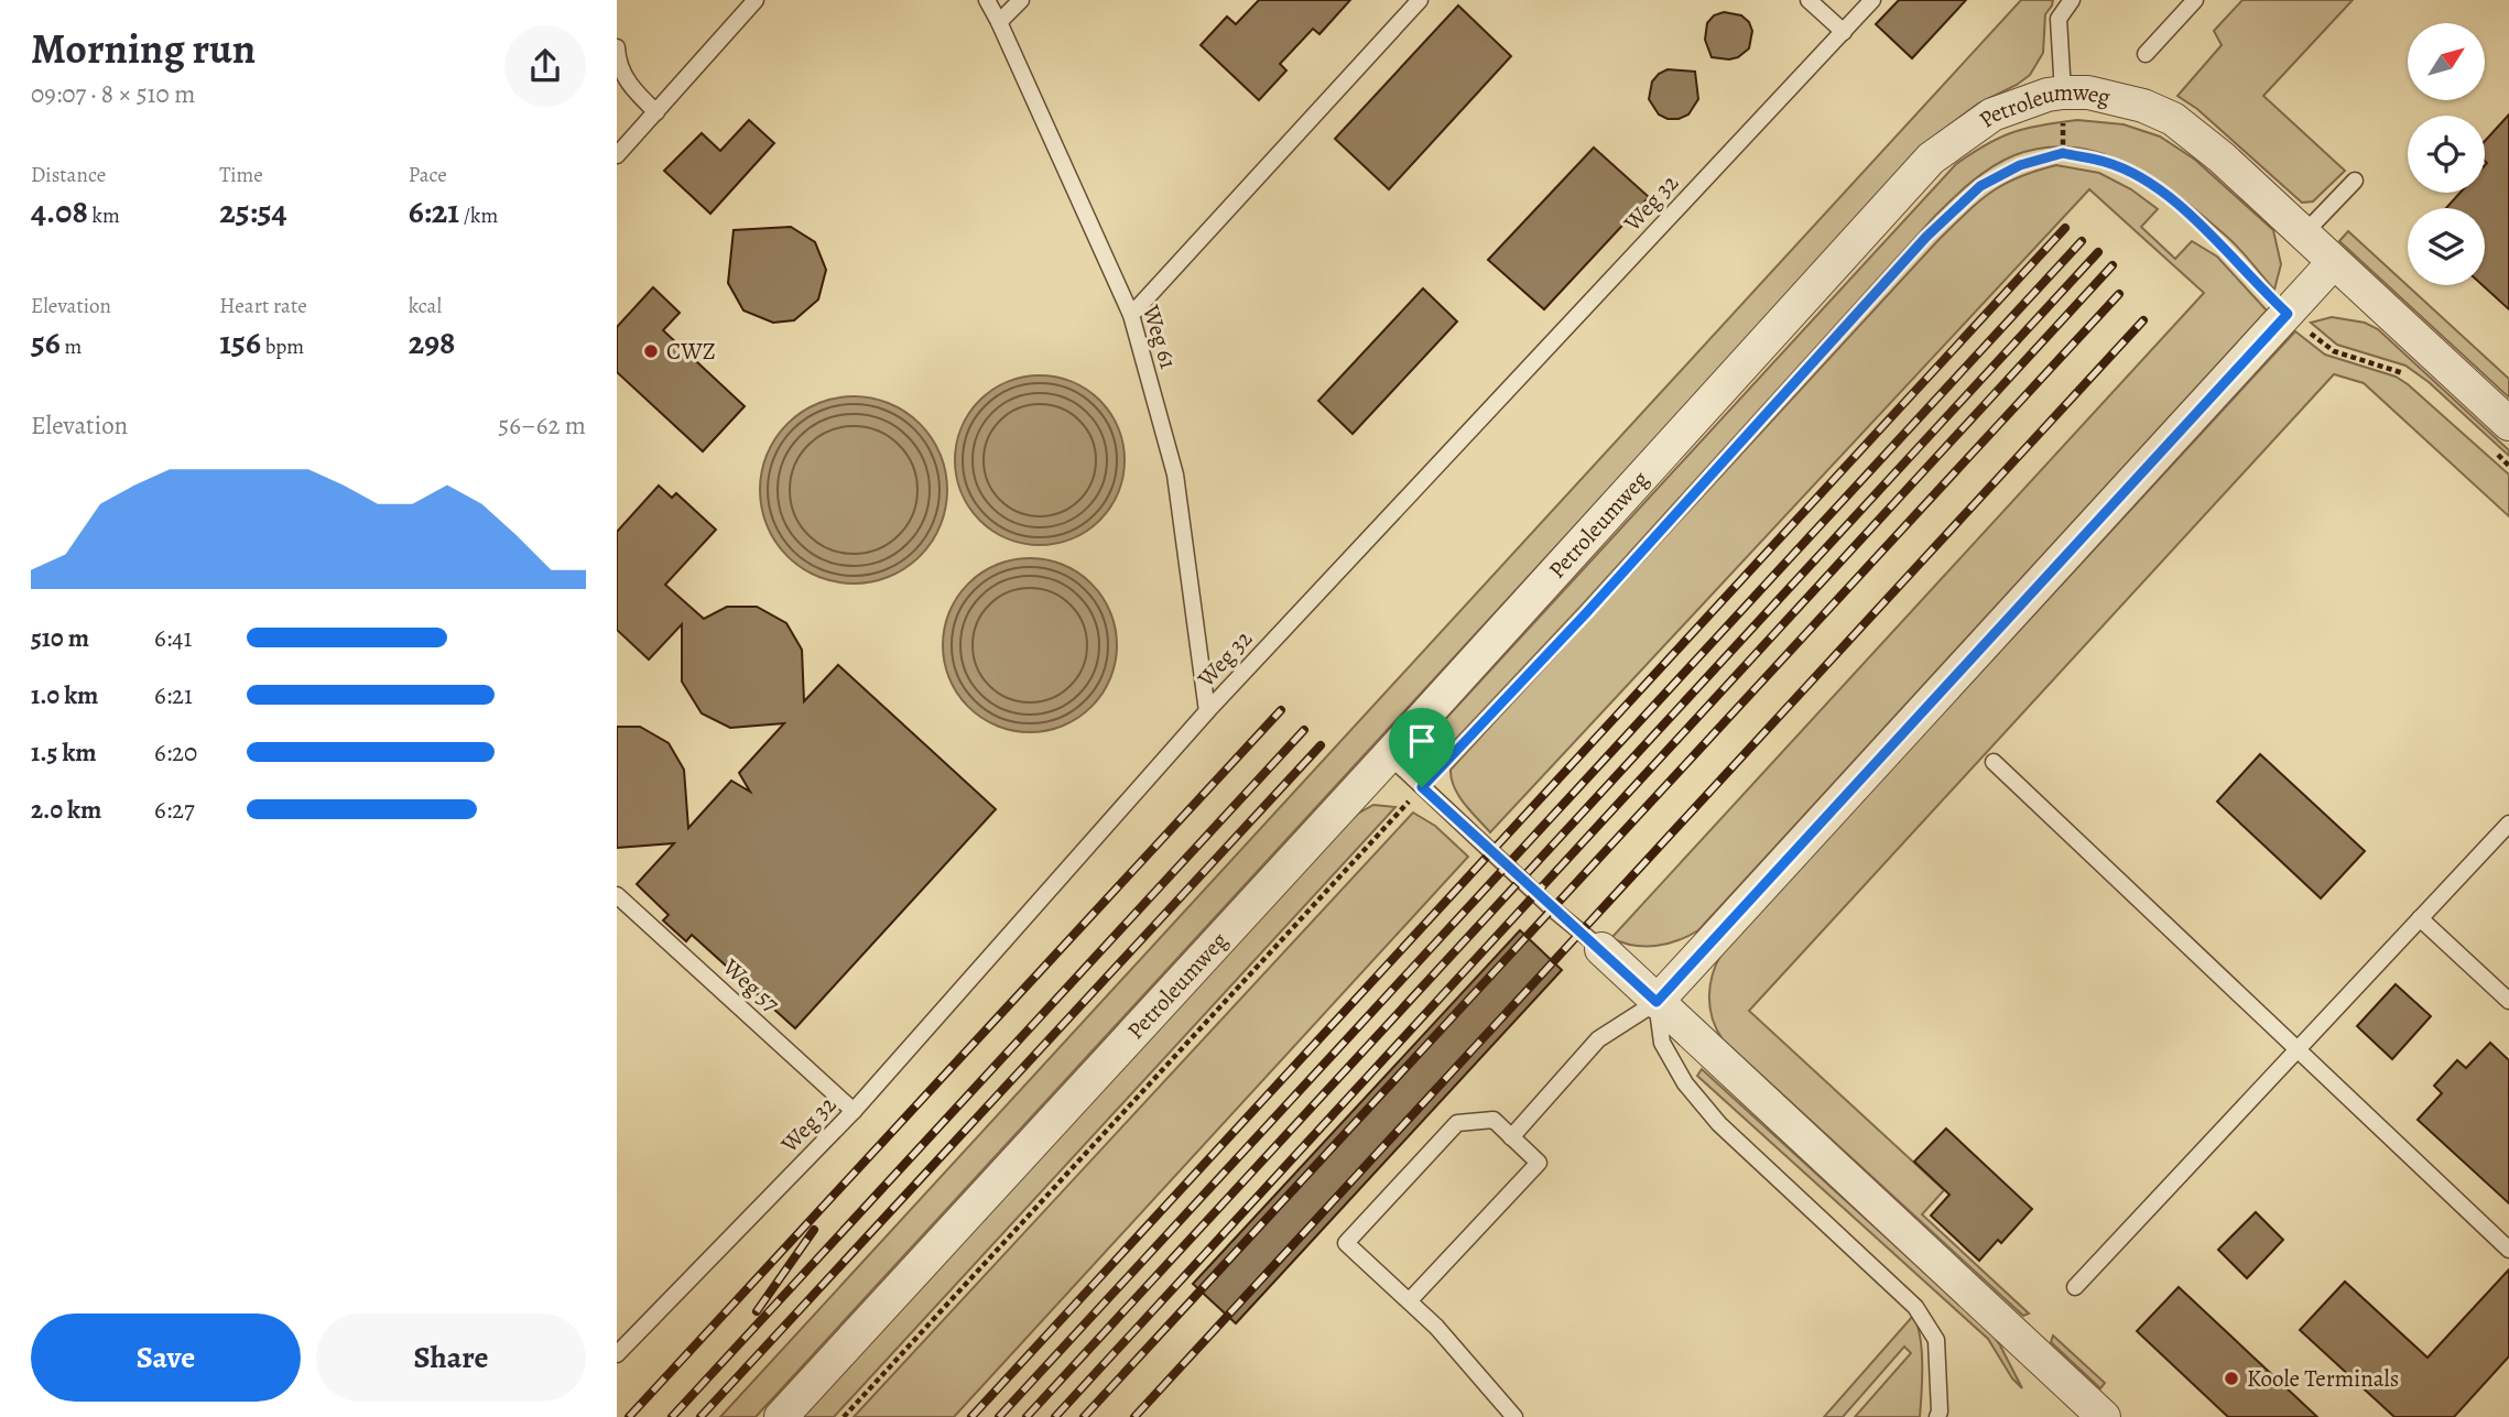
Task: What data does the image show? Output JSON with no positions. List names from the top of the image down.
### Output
{
  "streets": {
    "street": ["Petroleumweg"],
    "lane": ["Weg 32", "Weg 61", "Weg 57"]
  },
  "crossings": [
    ["Weg 32", "Weg 61"],
    ["Weg 32", "Weg 57"]
  ],
  "places": ["CWZ", "Koole Terminals"],
  "north": "top right",
  "page": {
    "heading": ["Morning run", "09:07 · 8 × 510 m"],
    "stats": [
      ["Distance", "4.08 km"],
      ["Time", "25:54"],
      ["Pace", "6:21 /km"],
      ["Elevation", "56 m"],
      ["Heart rate", "156 bpm"],
      ["kcal", "298"]
    ],
    "chart": ["Elevation", "56–62 m"],
    "list": [
      {
        "name": "510 m",
        "note": "6:41"
      },
      {
        "name": "1.0 km",
        "note": "6:21"
      },
      {
        "name": "1.5 km",
        "note": "6:20"
      },
      {
        "name": "2.0 km",
        "note": "6:27"
      }
    ],
    "buttons": ["Save", "Share"]
  }
}
